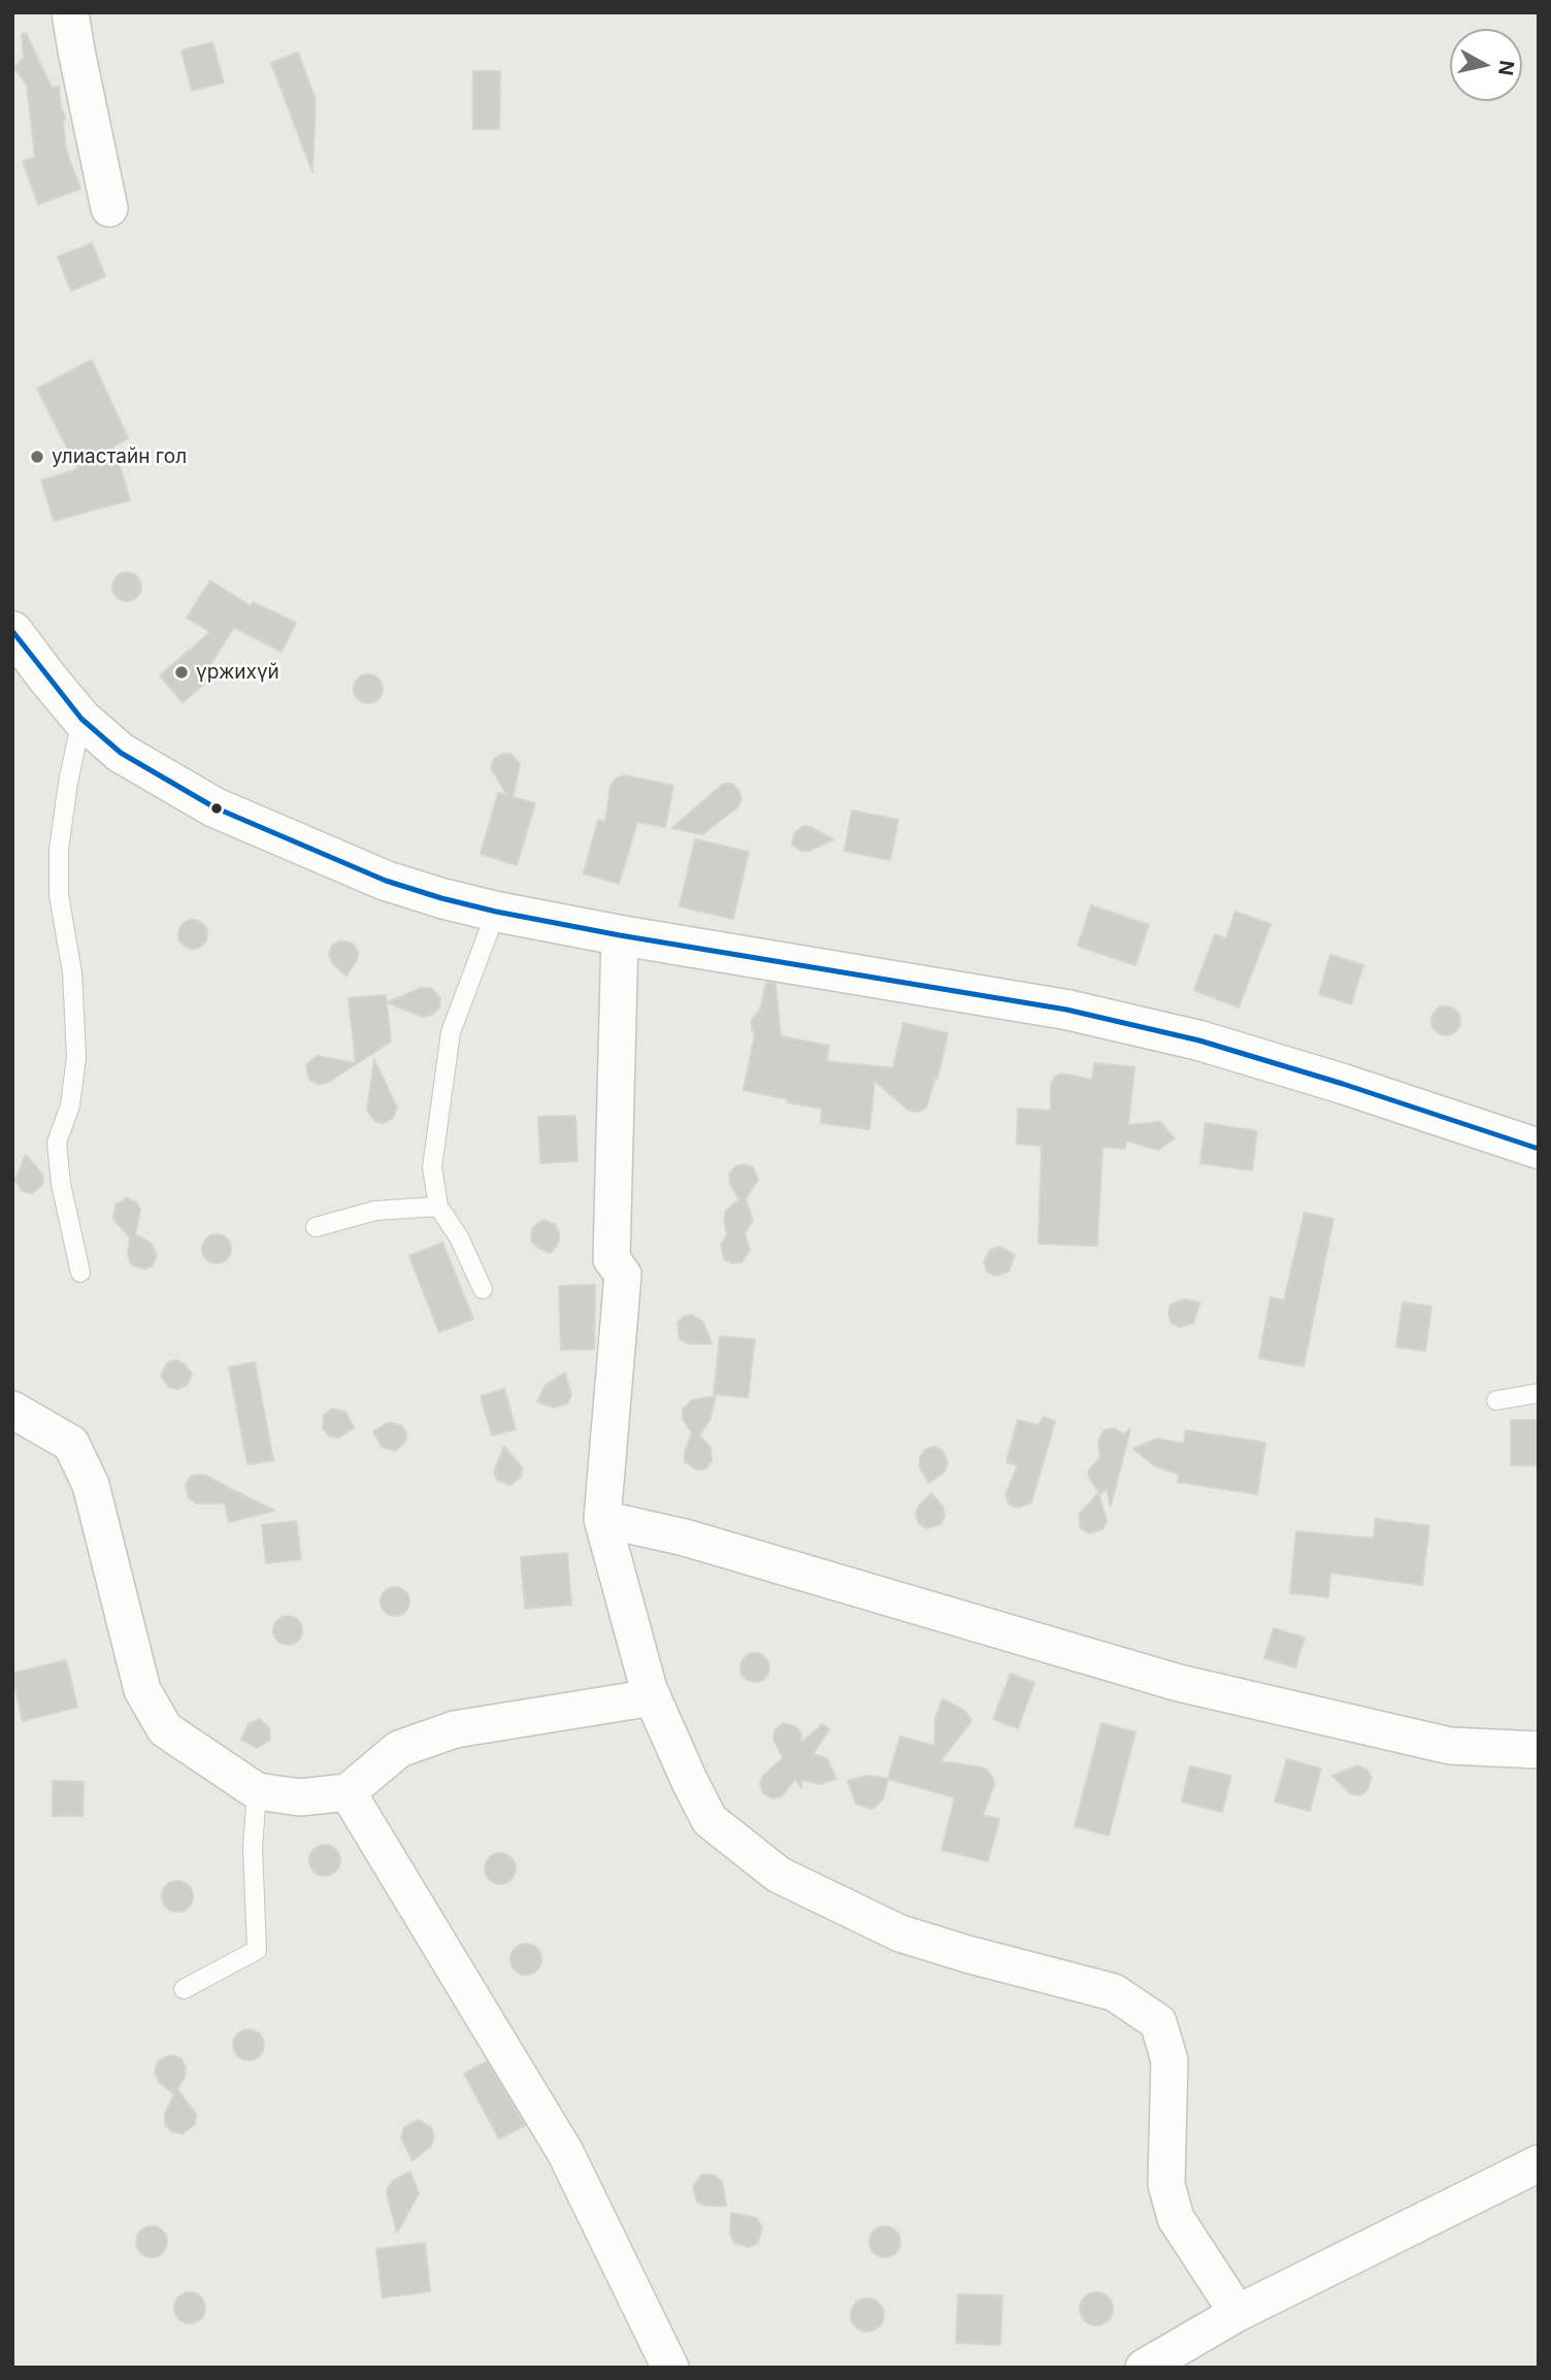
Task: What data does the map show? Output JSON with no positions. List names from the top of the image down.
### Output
{
  "places": ["улиастайн гол", "үржихүй"],
  "north": "right"
}
